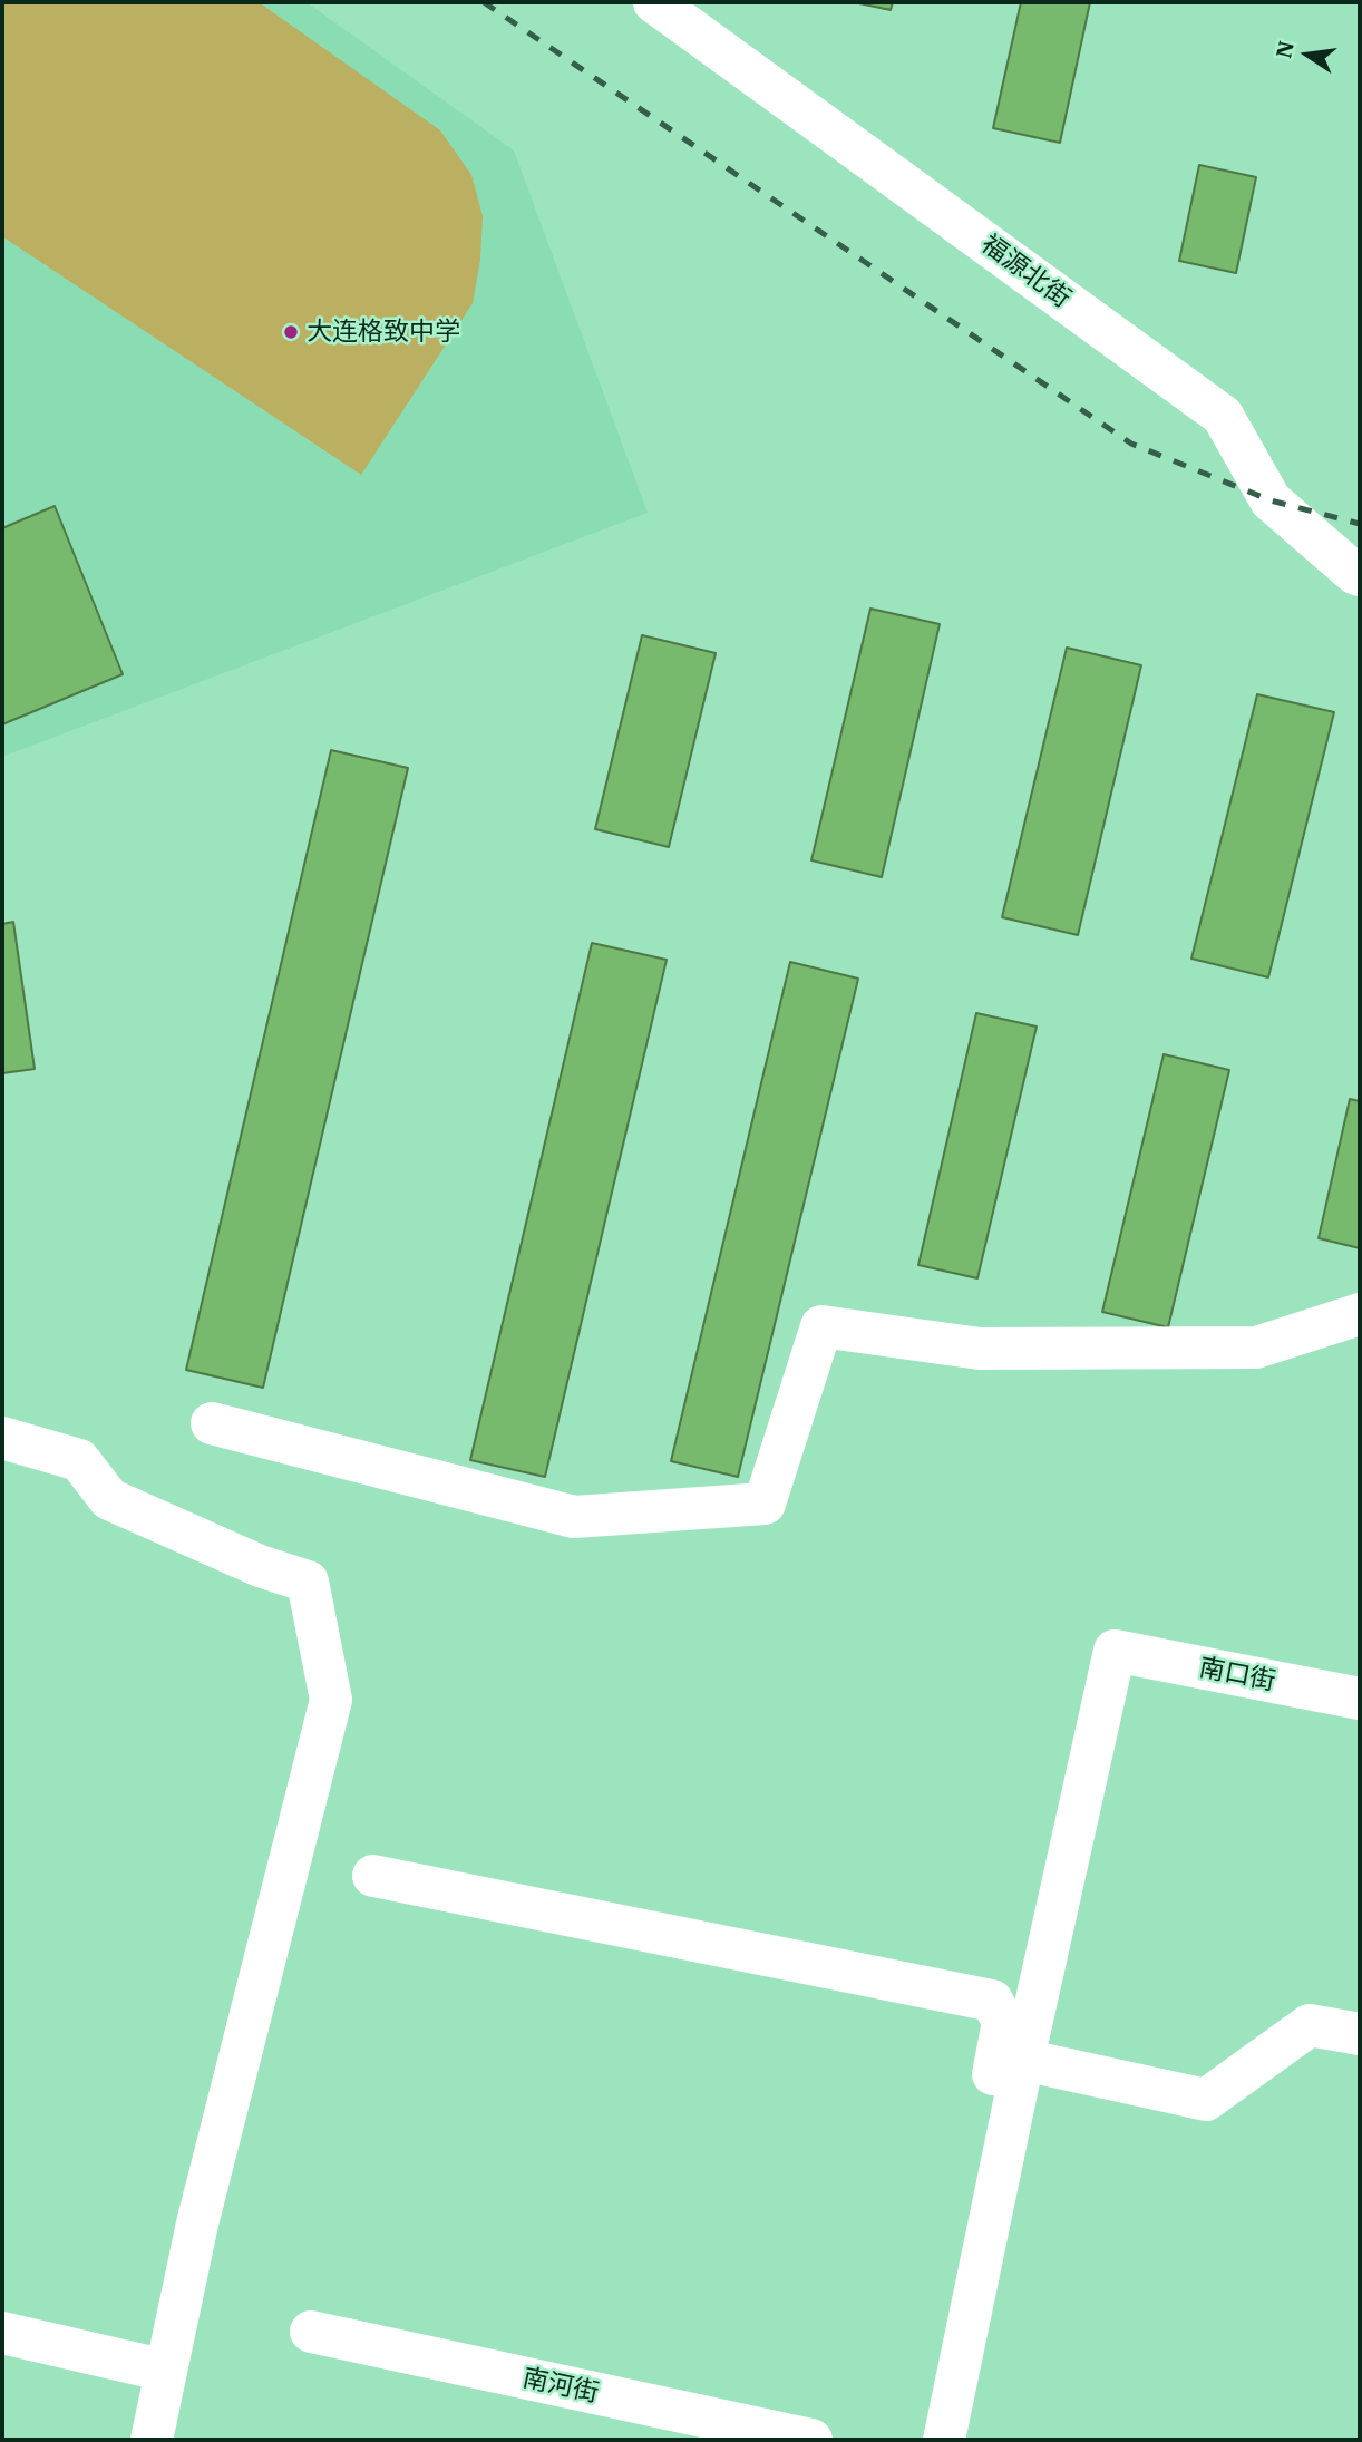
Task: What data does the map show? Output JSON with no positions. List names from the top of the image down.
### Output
{
  "streets": {
    "street": ["福源北街", "南口街", "南河街"]
  },
  "places": ["大连格致中学"],
  "north": "left"
}
